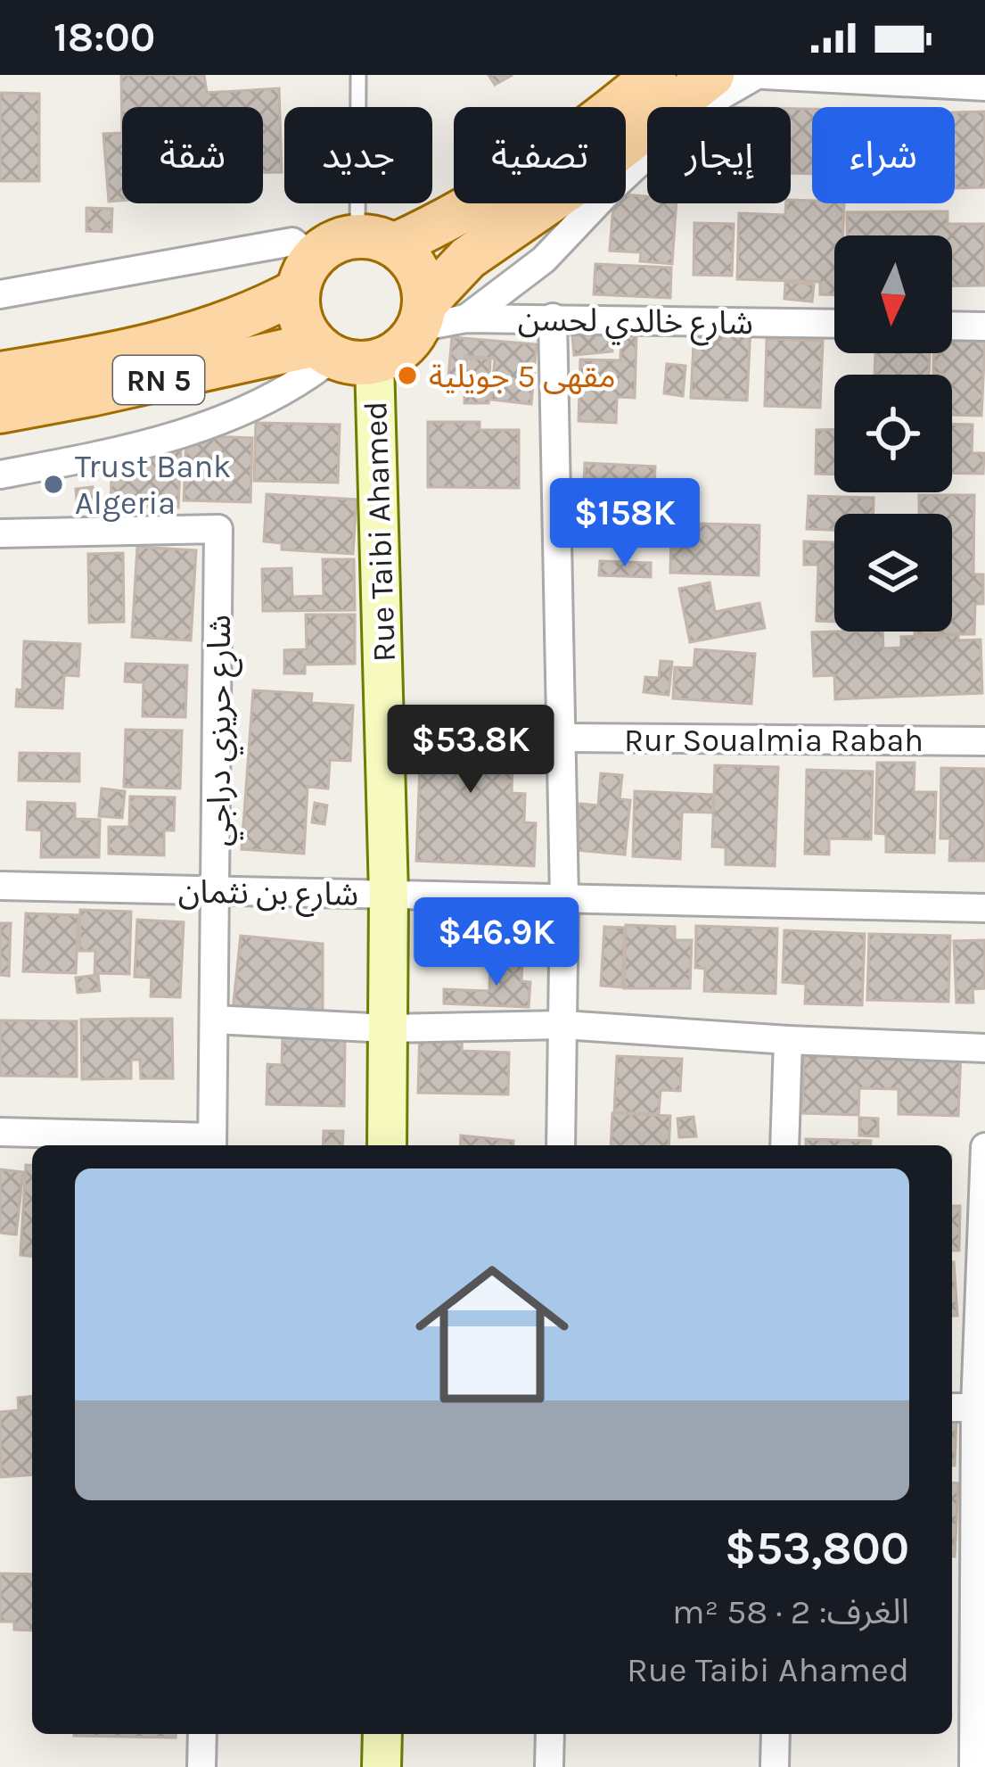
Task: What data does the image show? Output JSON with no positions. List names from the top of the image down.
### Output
{
  "streets": {
    "main road": ["RN 5"],
    "street": [
      "شارع خالدي لحسن",
      "Rue Taibi Ahamed",
      "شارع حريزي دراجي",
      "Rur Soualmia Rabah",
      "شارع بن نثمان"
    ]
  },
  "crossings": [
    ["شارع خالدي لحسن", "RN 5"],
    ["شارع خالدي لحسن", "Rue Taibi Ahamed"],
    ["RN 5", "Rue Taibi Ahamed"],
    ["Rue Taibi Ahamed", "شارع بن نثمان"],
    ["شارع حريزي دراجي", "شارع بن نثمان"]
  ],
  "places": ["مقهى 5 جويلية", "Trust Bank Algeria"],
  "north": "bottom",
  "page": {
    "status": "18:00",
    "chip": [
      "شراء",
      "إيجار",
      "تصفية",
      "جديد",
      "شقة"
    ],
    "price": ["$158K", "$53.8K", "$46.9K"],
    "list": [
      {
        "name": "$53,800",
        "note": "الغرف: 2 · 58 m² · Rue Taibi Ahamed"
      }
    ]
  }
}
